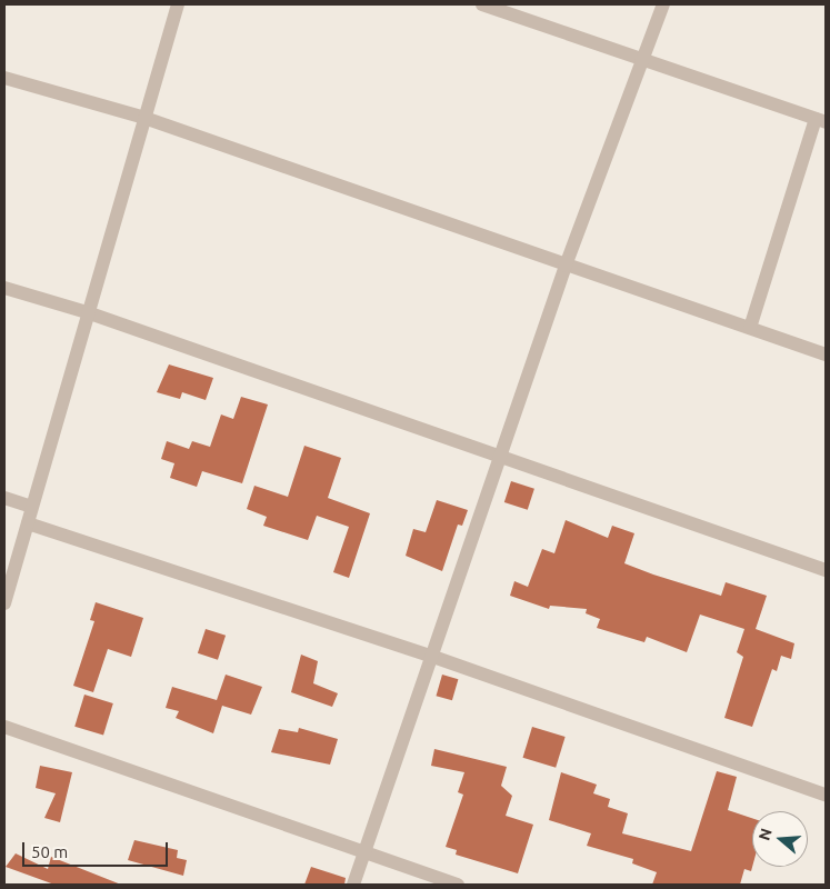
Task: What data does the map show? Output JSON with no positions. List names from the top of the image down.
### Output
{
  "scale_bar": "50 m",
  "north": "left"
}
